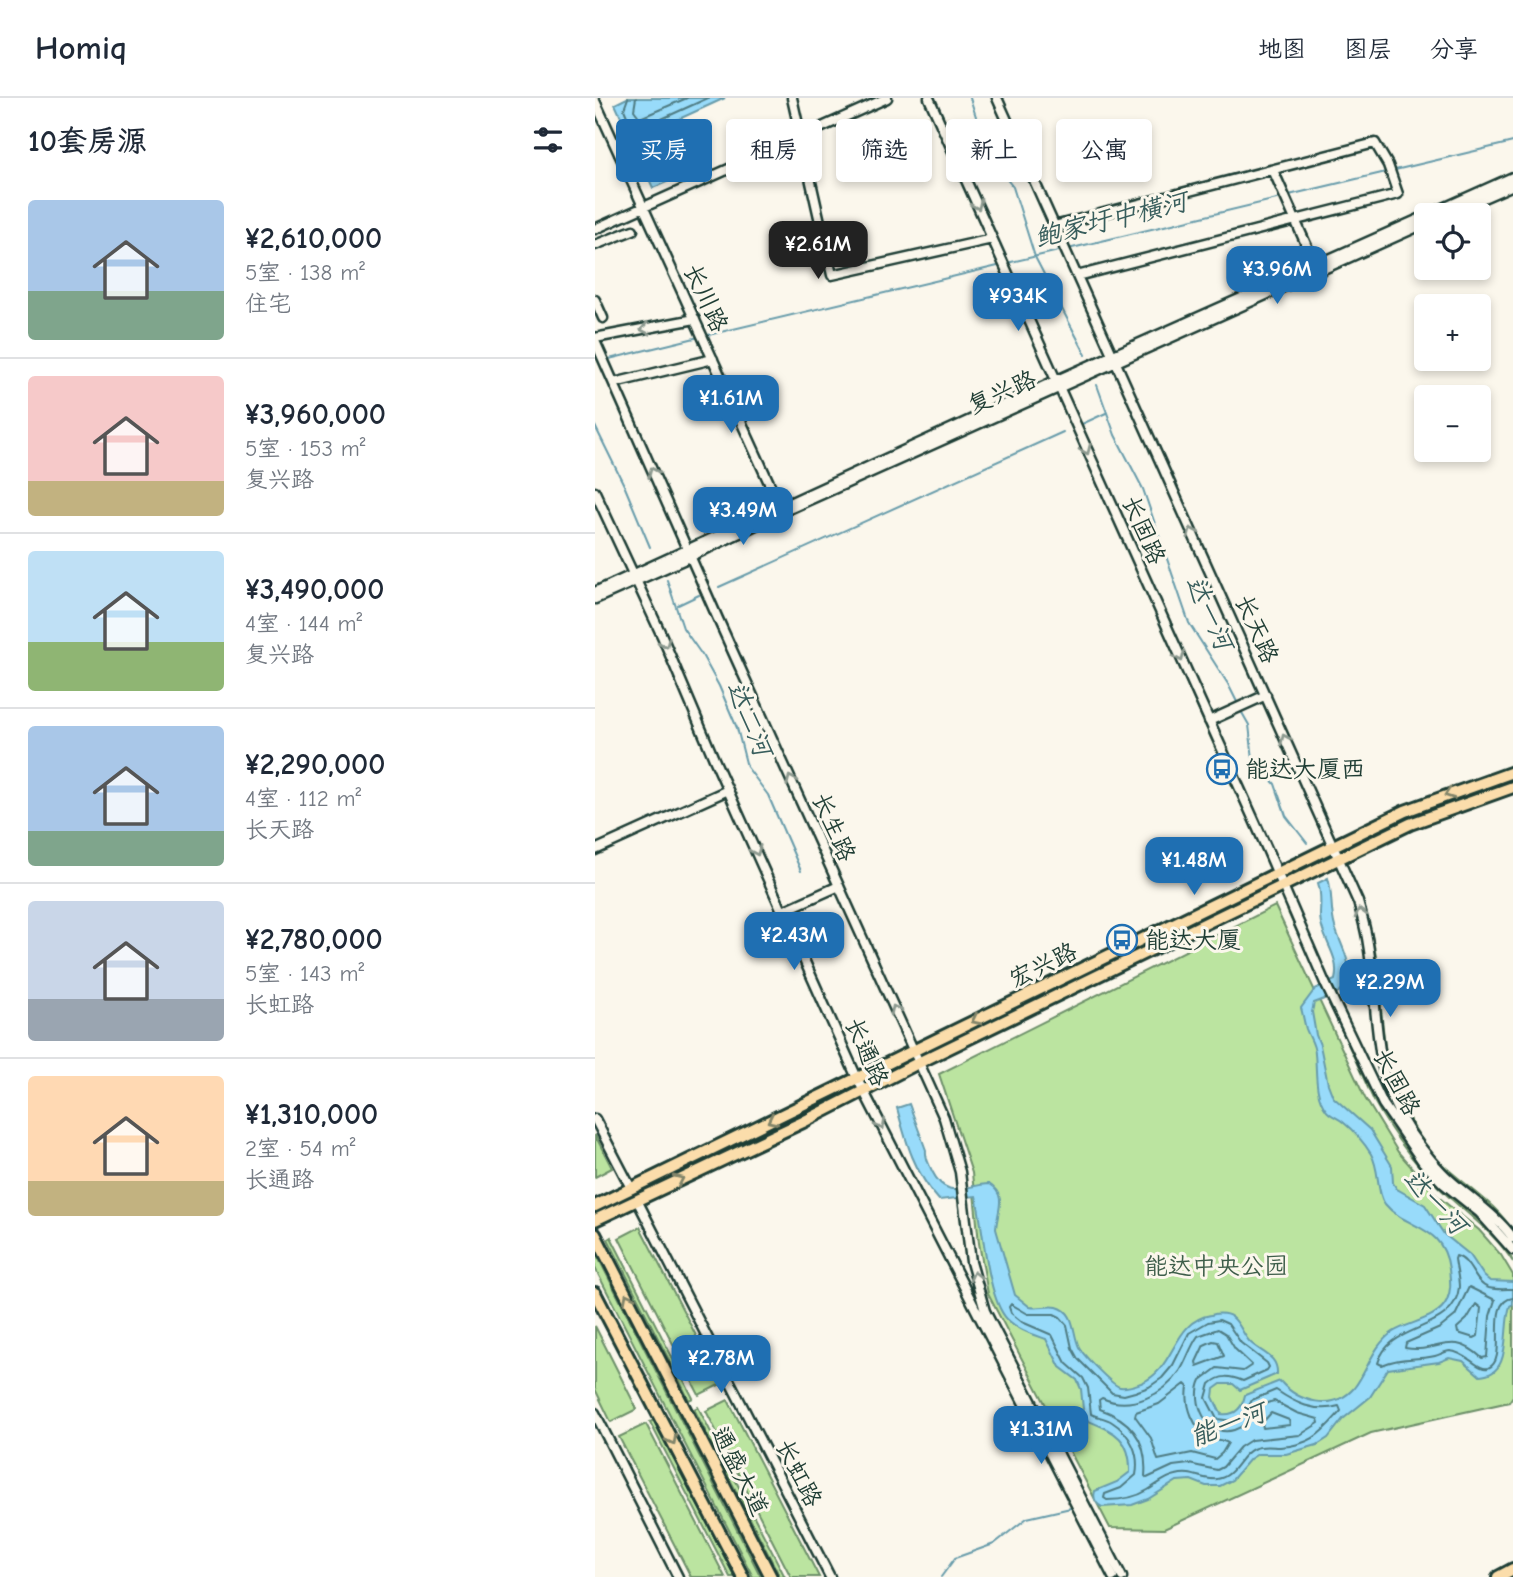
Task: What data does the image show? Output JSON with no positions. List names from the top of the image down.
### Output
{
  "streets": {
    "main road": ["宏兴路", "通盛大道"],
    "street": [
      "长川路",
      "复兴路",
      "长固路",
      "长天路",
      "长生路",
      "长通路",
      "长虹路"
    ]
  },
  "crossings": [
    ["长川路", "复兴路"],
    ["复兴路", "长固路"],
    ["复兴路", "长天路"],
    ["复兴路", "长生路"],
    ["复兴路", "长通路"],
    ["长固路", "宏兴路"],
    ["长天路", "宏兴路"],
    ["长生路", "宏兴路"],
    ["宏兴路", "长通路"],
    ["宏兴路", "长虹路"]
  ],
  "one_way": [
    "长固路",
    "长天路",
    "长生路",
    "长通路"
  ],
  "water": [
    "鲍家圩中横河",
    "达一河",
    "达二河",
    "能一河"
  ],
  "parks": ["能达中央公园"],
  "places": {
    "bus stop": ["能达大厦西", "能达大厦"]
  },
  "page": {
    "header": "Homiq",
    "nav": ["地图", "图层", "分享"],
    "heading": "10套房源",
    "chip": [
      "买房",
      "租房",
      "筛选",
      "新上",
      "公寓"
    ],
    "list": [
      {
        "name": "¥2,610,000",
        "note": "5室 · 138 m² · 住宅"
      },
      {
        "name": "¥3,960,000",
        "note": "5室 · 153 m² · 复兴路"
      },
      {
        "name": "¥3,490,000",
        "note": "4室 · 144 m² · 复兴路"
      },
      {
        "name": "¥2,290,000",
        "note": "4室 · 112 m² · 长天路"
      },
      {
        "name": "¥2,780,000",
        "note": "5室 · 143 m² · 长虹路"
      },
      {
        "name": "¥1,310,000",
        "note": "2室 · 54 m² · 长通路"
      }
    ],
    "map_buttons": ["+", "−"],
    "price": [
      "¥2.61M",
      "¥3.96M",
      "¥934K",
      "¥1.61M",
      "¥3.49M",
      "¥1.48M",
      "¥2.43M",
      "¥2.29M",
      "¥2.78M",
      "¥1.31M"
    ]
  }
}
